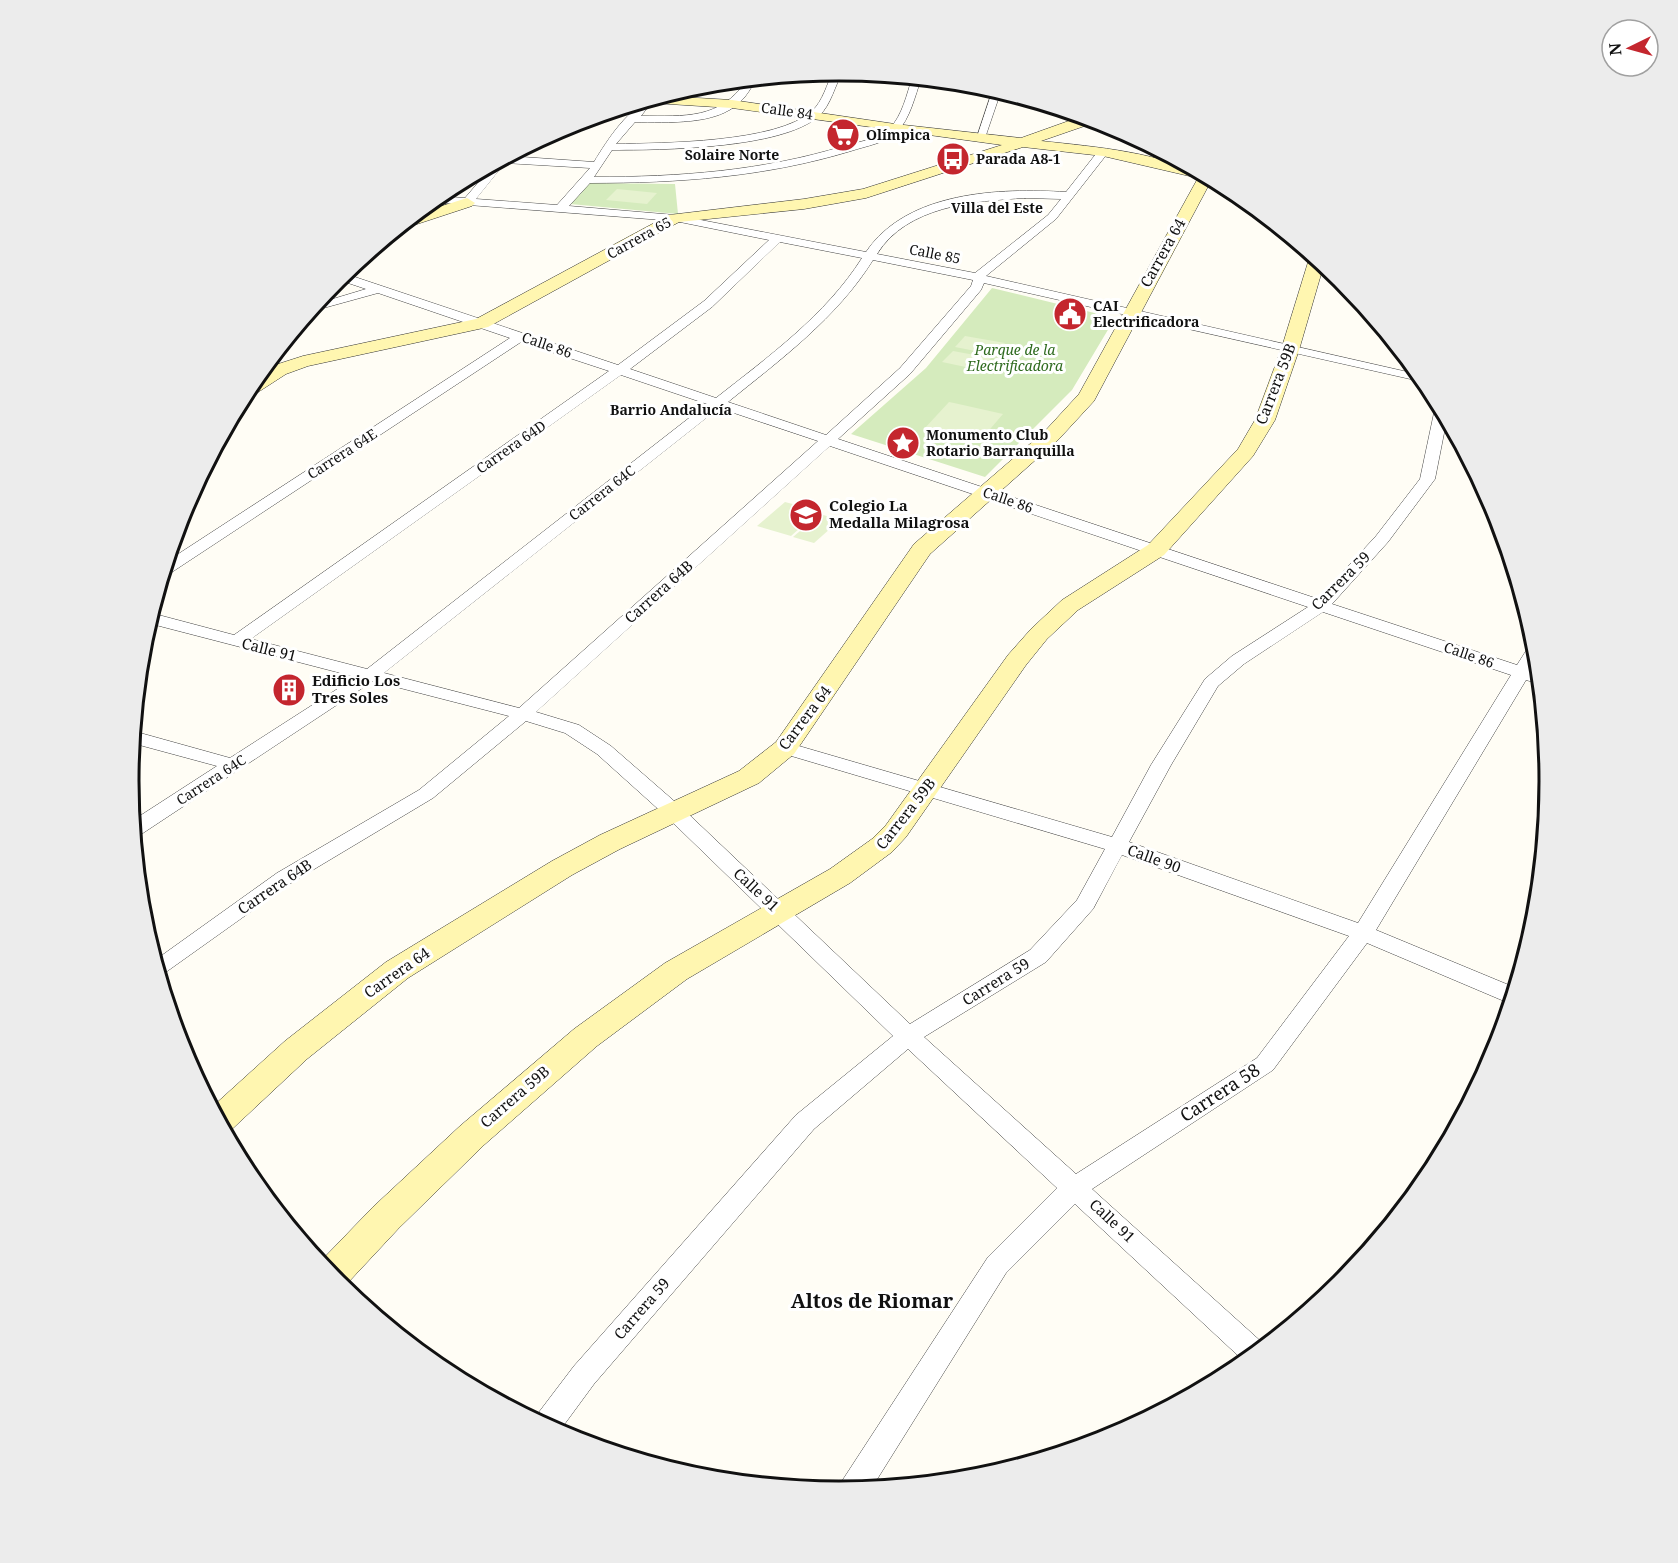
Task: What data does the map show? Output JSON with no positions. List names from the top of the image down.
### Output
{
  "streets": {
    "street": [
      "Calle 84",
      "Carrera 65",
      "Carrera 64",
      "Calle 85",
      "Calle 86",
      "Carrera 59B",
      "Carrera 64D",
      "Carrera 64E",
      "Carrera 64C",
      "Carrera 59",
      "Carrera 64B",
      "Calle 91",
      "Calle 90",
      "Carrera 58"
    ]
  },
  "crossings": [
    ["Calle 84", "Carrera 65"],
    ["Calle 84", "Carrera 64B"],
    ["Carrera 65", "Calle 85"],
    ["Carrera 65", "Calle 86"],
    ["Carrera 64", "Calle 85"],
    ["Carrera 64", "Calle 86"],
    ["Carrera 64", "Calle 91"],
    ["Carrera 64", "Calle 90"],
    ["Calle 85", "Carrera 59B"],
    ["Calle 85", "Carrera 64D"],
    ["Calle 85", "Carrera 64C"],
    ["Calle 85", "Carrera 64B"],
    ["Calle 86", "Carrera 59B"],
    ["Calle 86", "Carrera 64D"],
    ["Calle 86", "Carrera 64E"],
    ["Calle 86", "Carrera 64C"],
    ["Calle 86", "Carrera 59"],
    ["Calle 86", "Carrera 64B"],
    ["Calle 86", "Carrera 58"],
    ["Carrera 59B", "Calle 91"],
    ["Carrera 59B", "Calle 90"],
    ["Carrera 64D", "Calle 91"],
    ["Carrera 64C", "Carrera 64B"],
    ["Carrera 64C", "Calle 91"],
    ["Carrera 59", "Calle 91"],
    ["Carrera 59", "Calle 90"],
    ["Carrera 64B", "Calle 91"],
    ["Calle 91", "Carrera 58"],
    ["Calle 90", "Carrera 58"]
  ],
  "districts": [
    "Solaire Norte",
    "Villa del Este",
    "Barrio Andalucía",
    "Altos de Riomar"
  ],
  "parks": ["Parque de la Electrificadora"],
  "places": {
    "supermarket": ["Olímpica"],
    "bus stop": ["Parada A8-1"],
    "public building": ["CAI Electrificadora"],
    "place": ["Monumento Club Rotario Barranquilla"],
    "school or university": ["Colegio La Medalla Milagrosa"],
    "building": ["Edificio Los Tres Soles"]
  },
  "north": "left"
}
